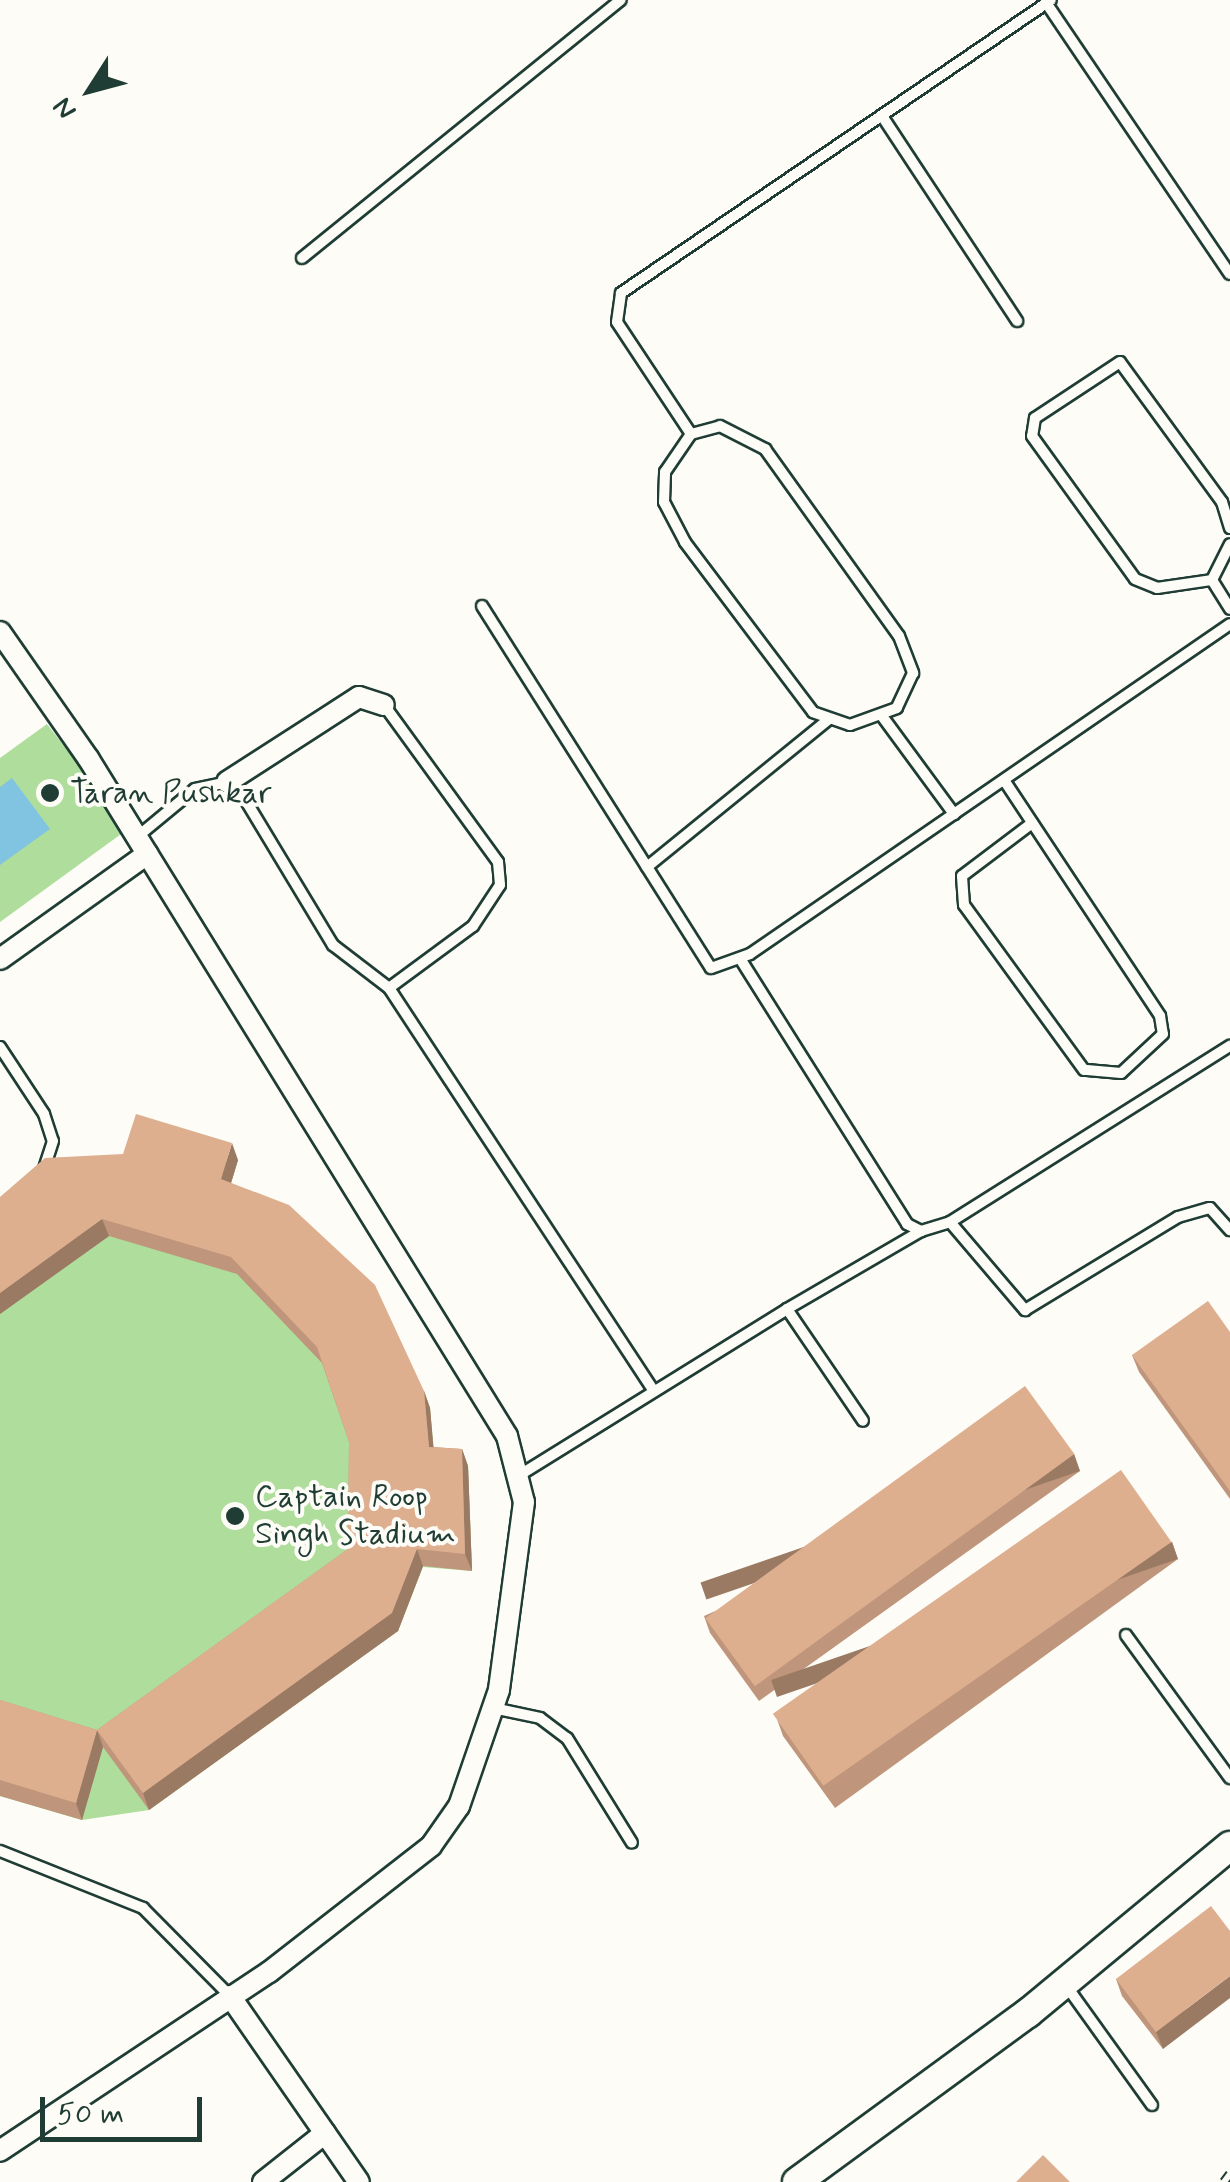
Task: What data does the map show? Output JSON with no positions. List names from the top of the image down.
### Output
{
  "places": ["Taran Pushkar", "Captain Roop Singh Stadium"],
  "scale_bar": "50 m",
  "north": "bottom left"
}
